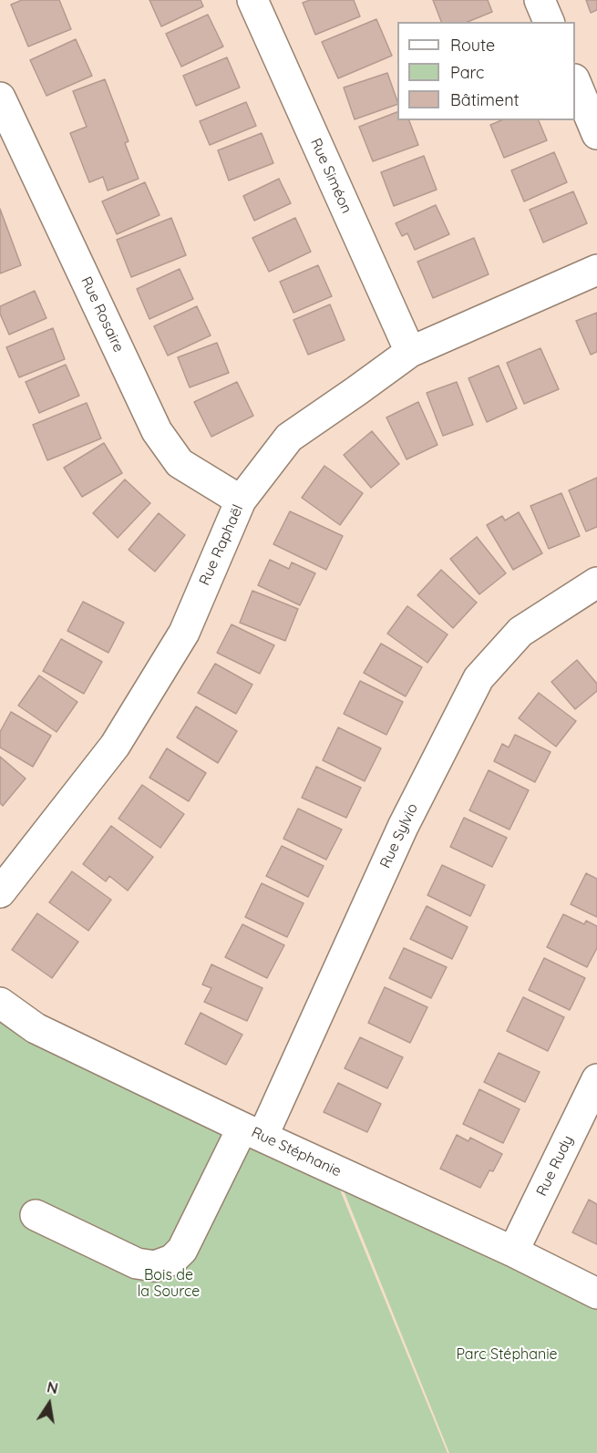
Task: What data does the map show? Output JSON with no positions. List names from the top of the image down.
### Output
{
  "streets": {
    "street": [
      "Rue Siméon",
      "Rue Rosaire",
      "Rue Raphaël",
      "Rue Sylvio",
      "Rue Stéphanie",
      "Rue Rudy"
    ]
  },
  "crossings": [
    ["Rue Siméon", "Rue Raphaël"],
    ["Rue Rosaire", "Rue Raphaël"],
    ["Rue Sylvio", "Rue Stéphanie"],
    ["Rue Stéphanie", "Rue Rudy"]
  ],
  "parks": ["Bois de la Source", "Parc Stéphanie"],
  "legend": ["Route", "Parc", "Bâtiment"],
  "north": "top"
}
